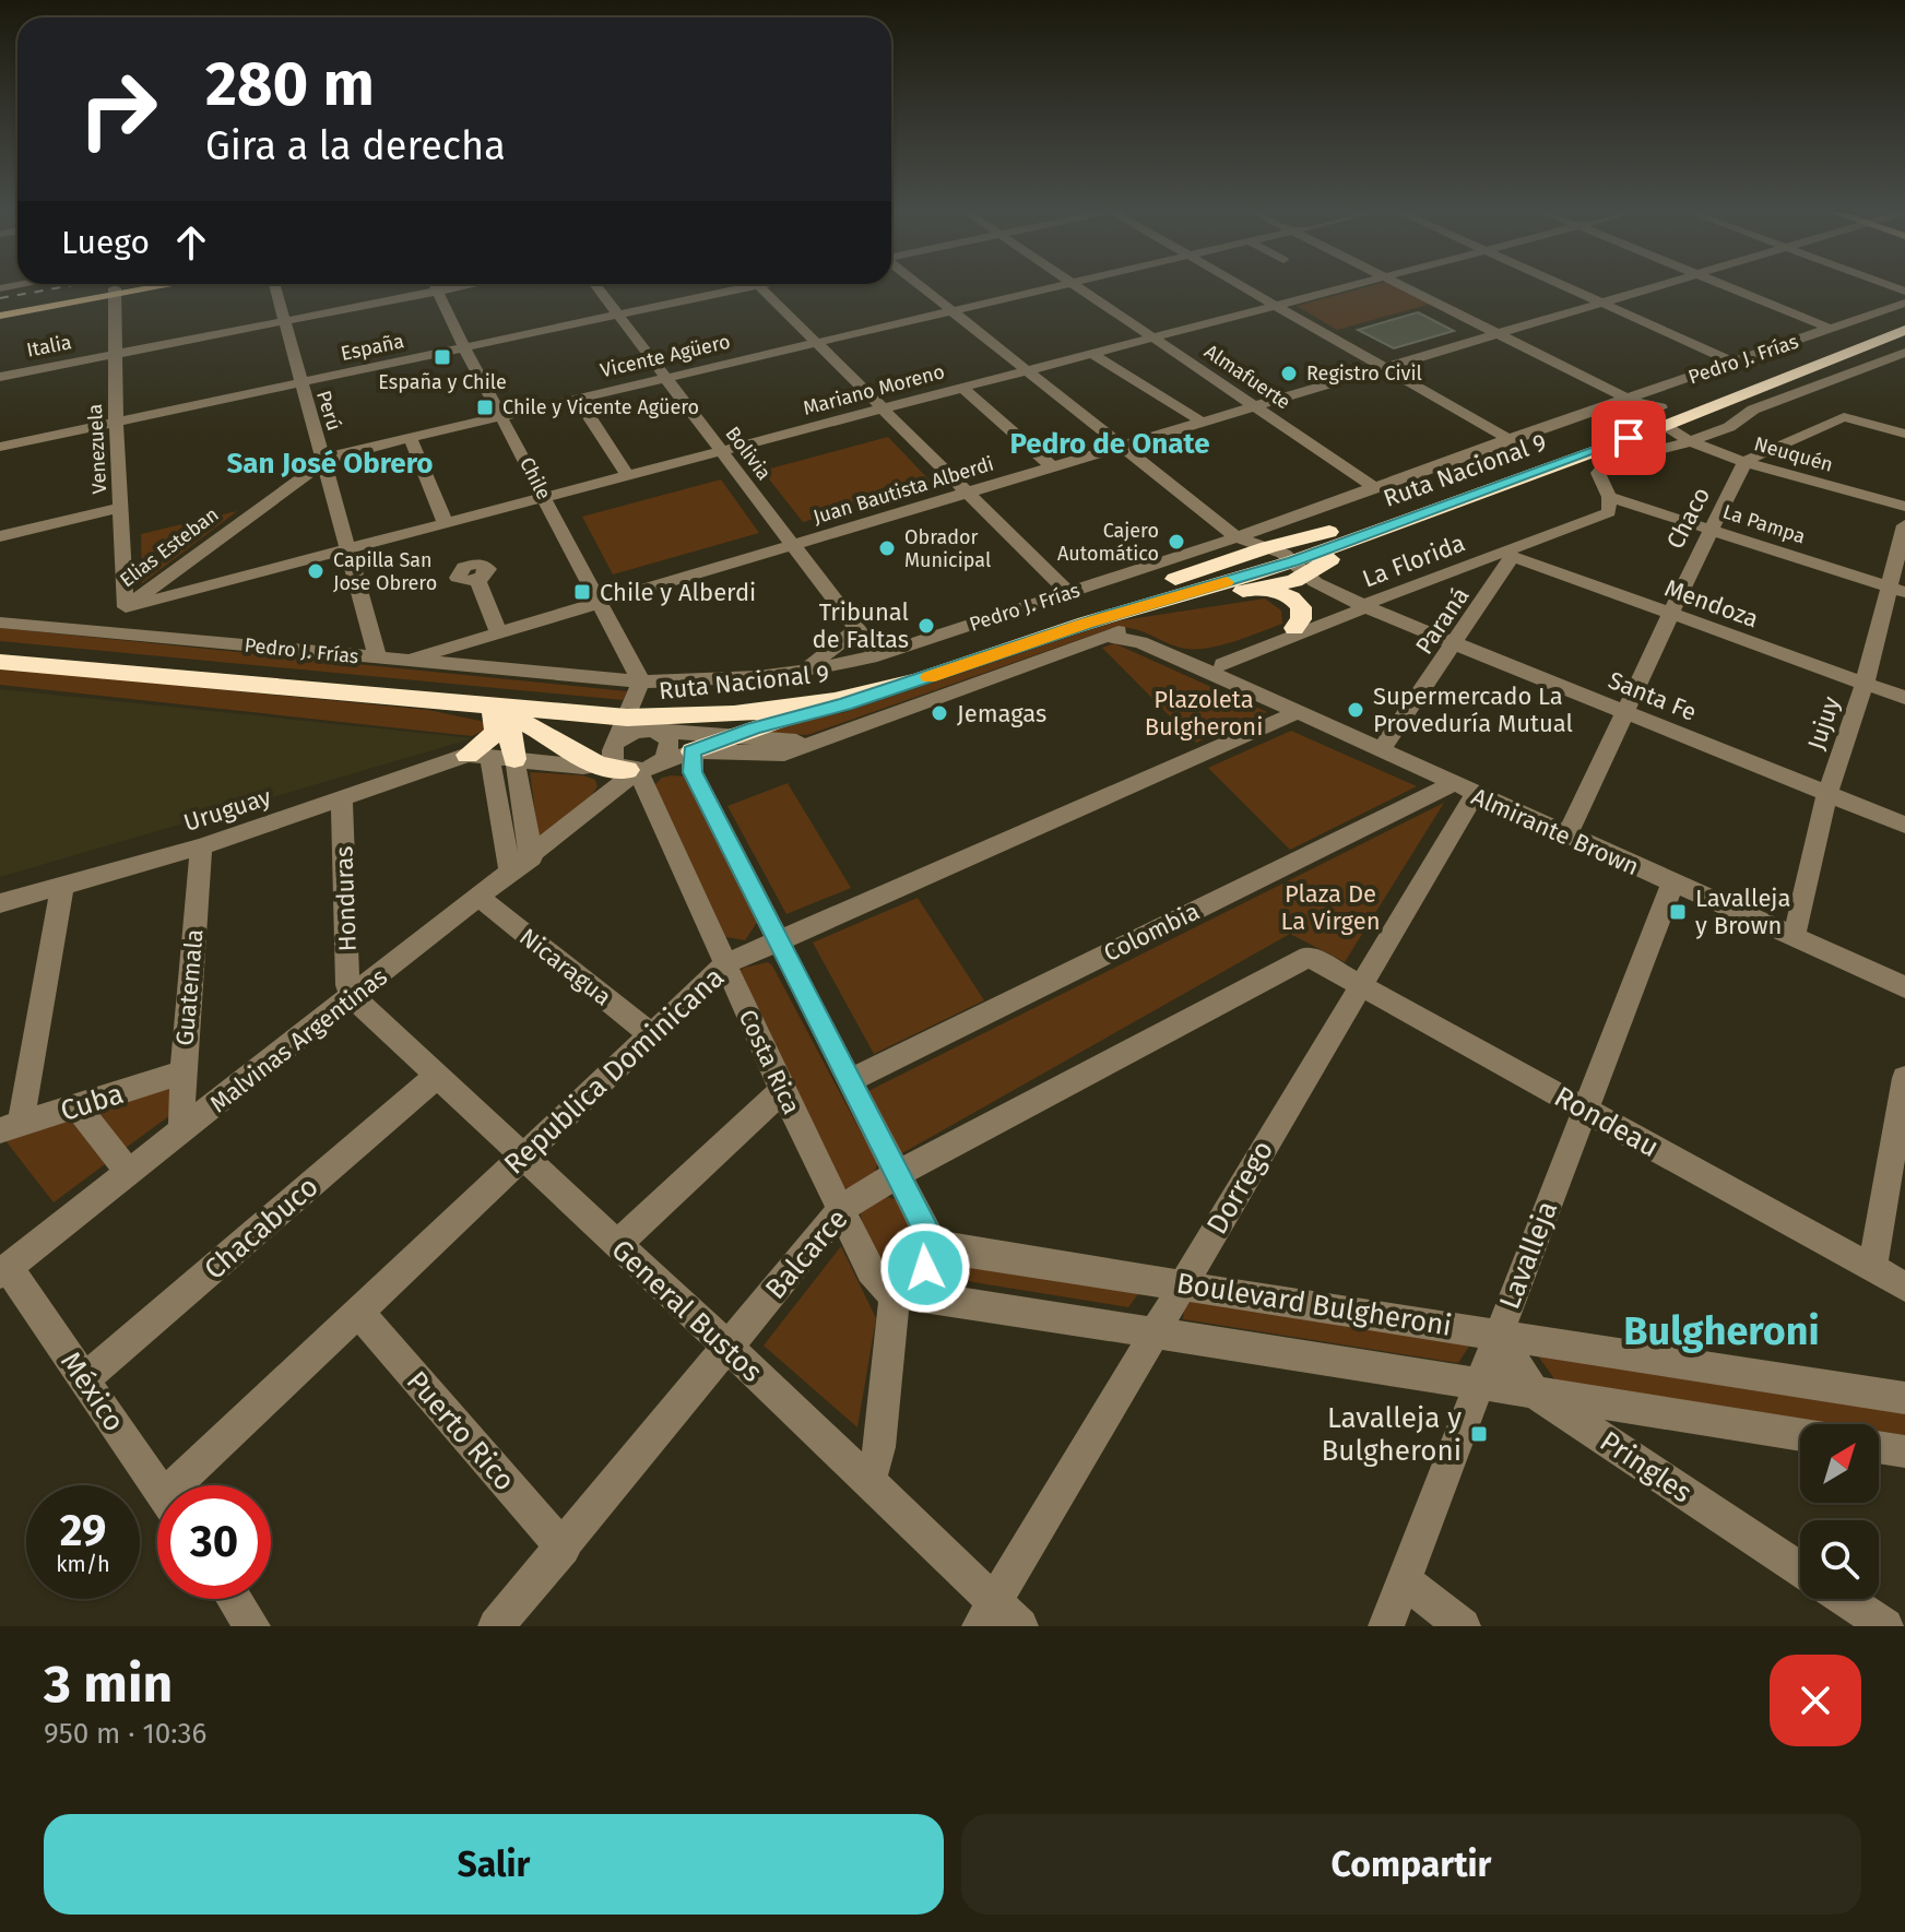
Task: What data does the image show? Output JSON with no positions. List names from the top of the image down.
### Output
{
  "streets": {
    "highway": ["Ruta Nacional 9"],
    "street": [
      "Italia",
      "España",
      "Vicente Agüero",
      "Pedro J. Frías",
      "Almafuerte",
      "Mariano Moreno",
      "Perú",
      "Venezuela",
      "Bolivia",
      "Neuquén",
      "Chile",
      "Juan Bautista Alberdi",
      "Chaco",
      "La Pampa",
      "Elias Esteban",
      "La Florida",
      "Mendoza",
      "Paraná",
      "Santa Fe",
      "Jujuy",
      "Uruguay",
      "Almirante Brown",
      "Honduras",
      "Colombia",
      "Nicaragua",
      "Guatemala",
      "Malvinas Argentinas",
      "Costa Rica",
      "Republica Dominicana",
      "Cuba",
      "Rondeau",
      "Dorrego",
      "Chacabuco",
      "Balcarce",
      "Lavalleja",
      "Boulevard Bulgheroni",
      "General Bustos",
      "México",
      "Puerto Rico",
      "Pringles"
    ]
  },
  "crossings": [
    ["Italia", "Perú"],
    ["Italia", "Venezuela"],
    ["Italia", "Chile"],
    ["España", "Perú"],
    ["España", "Venezuela"],
    ["España", "Bolivia"],
    ["España", "Chile"],
    ["Vicente Agüero", "Perú"],
    ["Vicente Agüero", "Bolivia"],
    ["Vicente Agüero", "Chile"],
    ["Vicente Agüero", "Elias Esteban"],
    ["Pedro J. Frías", "Almafuerte"],
    ["Pedro J. Frías", "Perú"],
    ["Pedro J. Frías", "Bolivia"],
    ["Pedro J. Frías", "Chile"],
    ["Pedro J. Frías", "Juan Bautista Alberdi"],
    ["Pedro J. Frías", "Elias Esteban"],
    ["Almafuerte", "Mariano Moreno"],
    ["Almafuerte", "Juan Bautista Alberdi"],
    ["Mariano Moreno", "Perú"],
    ["Mariano Moreno", "Venezuela"],
    ["Mariano Moreno", "Bolivia"],
    ["Mariano Moreno", "Chile"],
    ["Mariano Moreno", "Elias Esteban"],
    ["Perú", "Elias Esteban"],
    ["Venezuela", "Elias Esteban"],
    ["Bolivia", "Juan Bautista Alberdi"],
    ["Neuquén", "Ruta Nacional 9"],
    ["Neuquén", "Chaco"],
    ["Ruta Nacional 9", "Santa Fe"],
    ["Chile", "Juan Bautista Alberdi"],
    ["Chaco", "La Pampa"],
    ["Chaco", "Mendoza"],
    ["Chaco", "Santa Fe"],
    ["Chaco", "Almirante Brown"],
    ["La Pampa", "La Florida"],
    ["La Pampa", "Jujuy"],
    ["La Florida", "Mendoza"],
    ["La Florida", "Paraná"],
    ["La Florida", "Santa Fe"],
    ["La Florida", "Almirante Brown"],
    ["Mendoza", "Paraná"],
    ["Mendoza", "Jujuy"],
    ["Paraná", "Santa Fe"],
    ["Paraná", "Almirante Brown"],
    ["Santa Fe", "Jujuy"],
    ["Jujuy", "Almirante Brown"],
    ["Uruguay", "Honduras"],
    ["Uruguay", "Guatemala"],
    ["Almirante Brown", "Colombia"],
    ["Almirante Brown", "Republica Dominicana"],
    ["Almirante Brown", "Dorrego"],
    ["Almirante Brown", "Lavalleja"],
    ["Honduras", "Malvinas Argentinas"],
    ["Honduras", "General Bustos"],
    ["Colombia", "Dorrego"],
    ["Nicaragua", "Malvinas Argentinas"],
    ["Nicaragua", "Republica Dominicana"],
    ["Guatemala", "Malvinas Argentinas"],
    ["Guatemala", "Cuba"],
    ["Malvinas Argentinas", "Costa Rica"],
    ["Malvinas Argentinas", "General Bustos"],
    ["Malvinas Argentinas", "México"],
    ["Costa Rica", "Republica Dominicana"],
    ["Costa Rica", "Balcarce"],
    ["Costa Rica", "Boulevard Bulgheroni"],
    ["Republica Dominicana", "General Bustos"],
    ["Republica Dominicana", "Puerto Rico"],
    ["Rondeau", "Dorrego"],
    ["Rondeau", "Balcarce"],
    ["Rondeau", "Lavalleja"],
    ["Dorrego", "Boulevard Bulgheroni"],
    ["Dorrego", "General Bustos"],
    ["Chacabuco", "General Bustos"],
    ["Chacabuco", "México"],
    ["Balcarce", "General Bustos"],
    ["Balcarce", "Puerto Rico"],
    ["Lavalleja", "Boulevard Bulgheroni"],
    ["Lavalleja", "Pringles"],
    ["Boulevard Bulgheroni", "Pringles"]
  ],
  "districts": ["Pedro de Onate", "San José Obrero", "Bulgheroni"],
  "parks": ["Plazoleta Bulgheroni", "Plaza De La Virgen"],
  "places": {
    "transit": [
      "España y Chile",
      "Chile y Vicente Agüero",
      "Chile y Alberdi",
      "Lavalleja y Brown",
      "Lavalleja y Bulgheroni"
    ],
    "other": [
      "Registro Civil",
      "Cajero Automático",
      "Obrador Municipal",
      "Capilla San Jose Obrero",
      "Tribunal de Faltas",
      "Supermercado La Proveduría Mutual",
      "Jemagas"
    ]
  },
  "north": "top right",
  "page": {
    "turn": ["280 m", "Gira a la derecha"],
    "then": "Luego",
    "speed": "29 km/h",
    "limit": "30",
    "heading": ["3 min", "950 m · 10:36"],
    "buttons": ["Salir", "Compartir"]
  }
}
